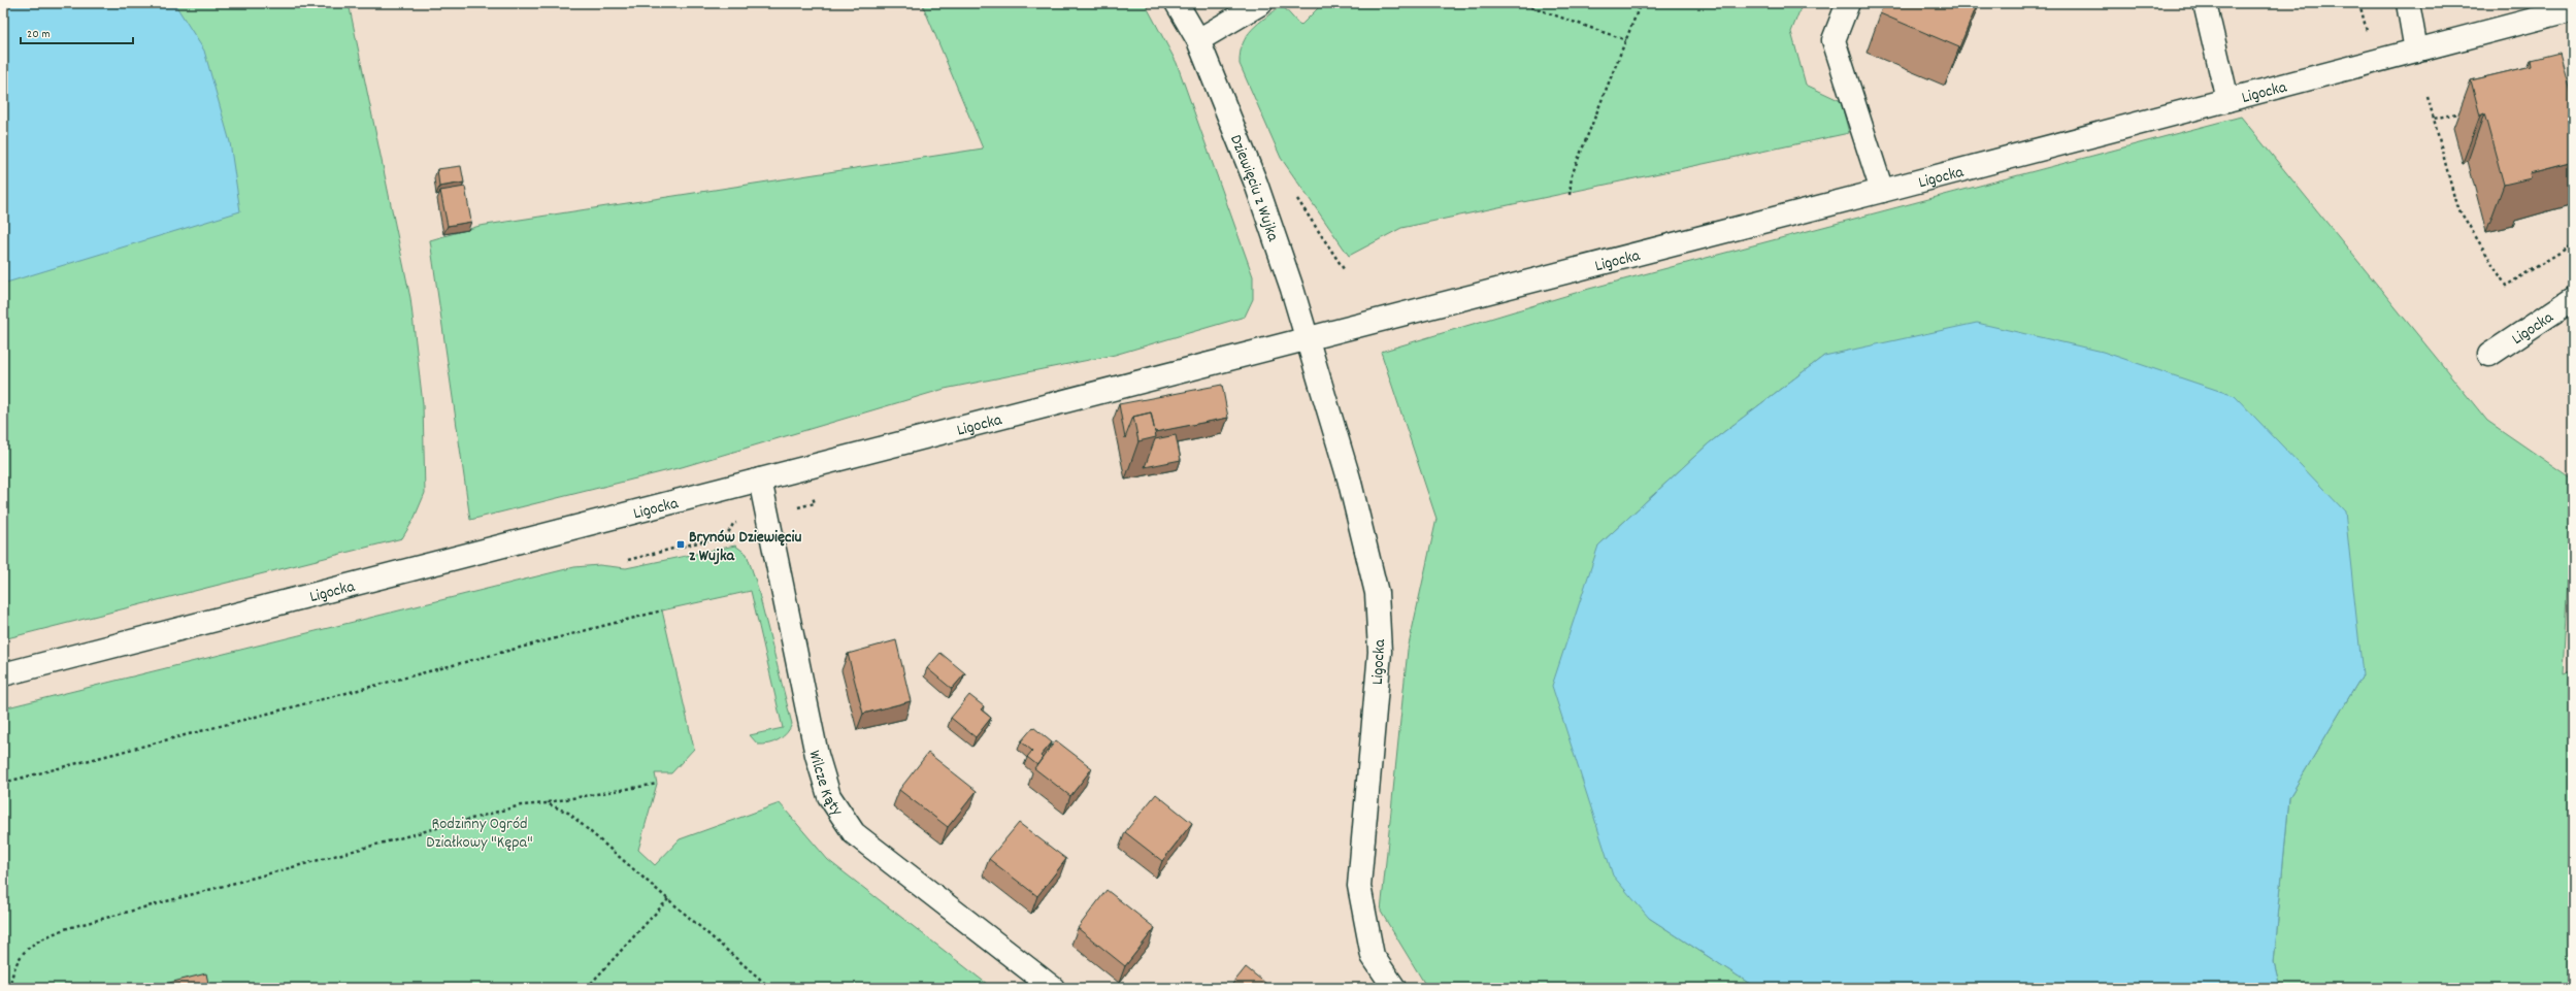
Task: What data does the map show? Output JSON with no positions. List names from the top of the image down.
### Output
{
  "streets": {
    "street": ["Ligocka", "Dziewięciu z Wujka", "Wilcze Kąty"]
  },
  "crossings": [
    ["Ligocka", "Dziewięciu z Wujka"],
    ["Ligocka", "Wilcze Kąty"]
  ],
  "parks": ["Rodzinny Ogród Działkowy \"Kępa\""],
  "places": {
    "transit": ["Brynów Dziewięciu z Wujka"]
  },
  "scale_bar": "20 m"
}
